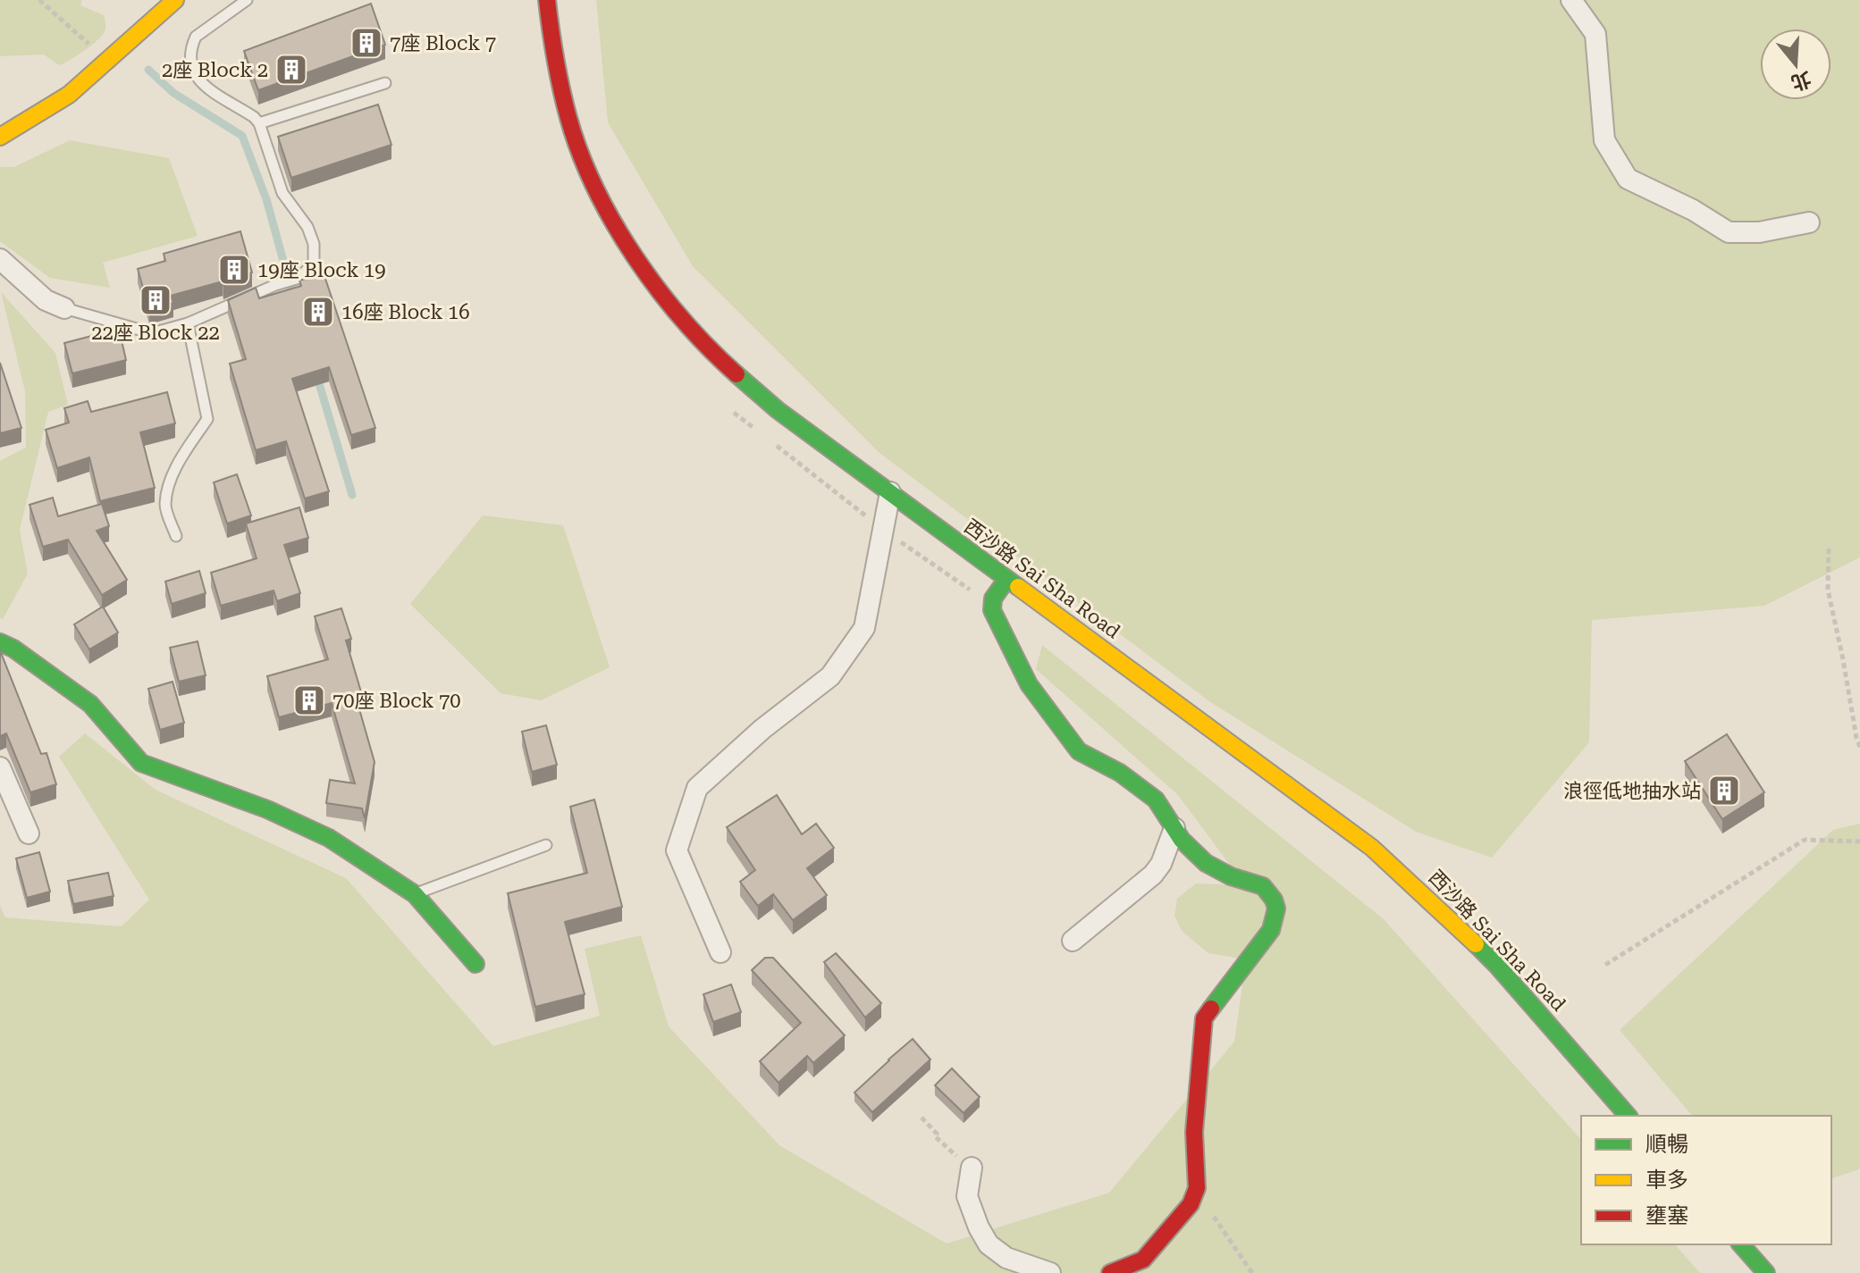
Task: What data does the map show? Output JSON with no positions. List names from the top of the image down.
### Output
{
  "streets": {
    "street": ["西沙路 Sai Sha Road"]
  },
  "places": {
    "building": [
      "7座 Block 7",
      "2座 Block 2",
      "19座 Block 19",
      "22座 Block 22",
      "16座 Block 16",
      "70座 Block 70",
      "浪徑低地抽水站"
    ]
  },
  "legend": ["順暢", "車多", "壅塞"],
  "north": "bottom"
}
